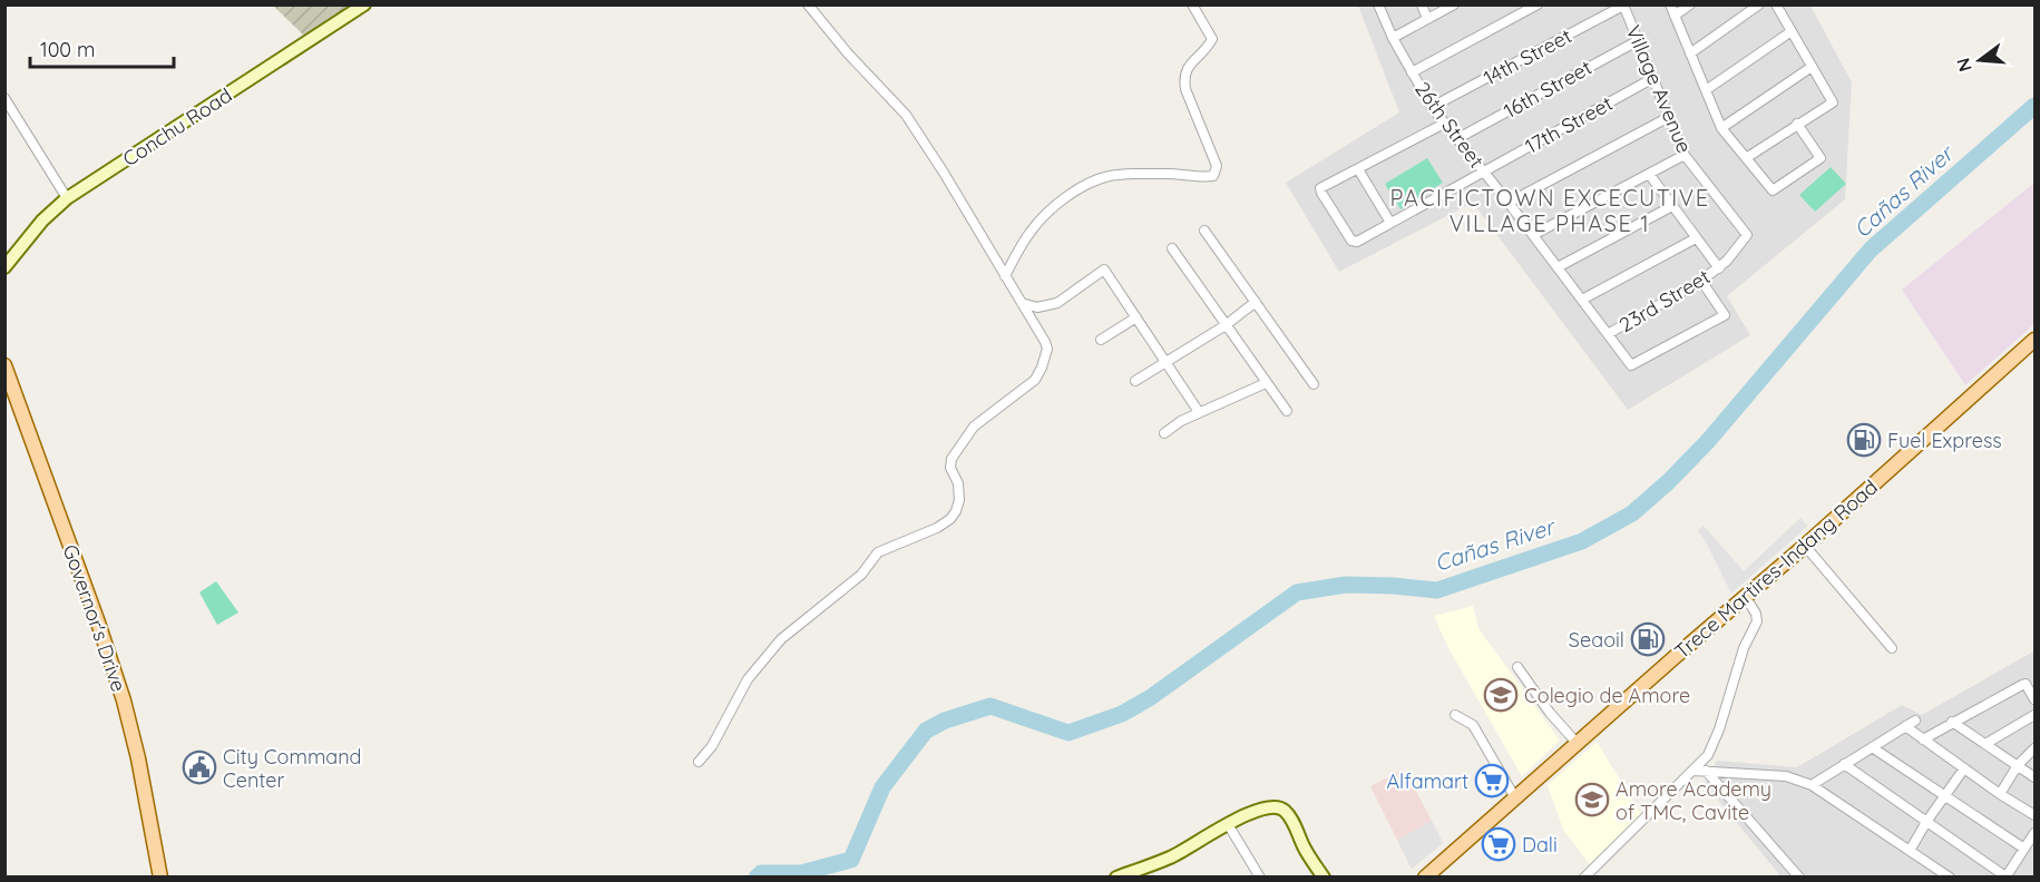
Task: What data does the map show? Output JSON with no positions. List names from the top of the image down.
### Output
{
  "streets": {
    "main road": ["Conchu Road", "Trece Martires-Indang Road", "Governor's Drive"],
    "street": [
      "14th Street",
      "16th Street",
      "Village Avenue",
      "26th Street",
      "17th Street",
      "23rd Street"
    ]
  },
  "crossings": [
    ["14th Street", "Village Avenue"],
    ["14th Street", "26th Street"],
    ["16th Street", "Village Avenue"],
    ["16th Street", "26th Street"],
    ["Village Avenue", "17th Street"],
    ["Village Avenue", "23rd Street"],
    ["26th Street", "17th Street"],
    ["26th Street", "23rd Street"]
  ],
  "districts": ["PACIFICTOWN EXCECUTIVE VILLAGE PHASE 1"],
  "water": ["Cañas River"],
  "places": {
    "fuel station": ["Fuel Express", "Seaoil"],
    "school or university": ["Colegio de Amore", "Amore Academy of TMC, Cavite"],
    "public building": ["City Command Center"],
    "supermarket": ["Alfamart", "Dali"]
  },
  "scale_bar": "100 m",
  "north": "left"
}
